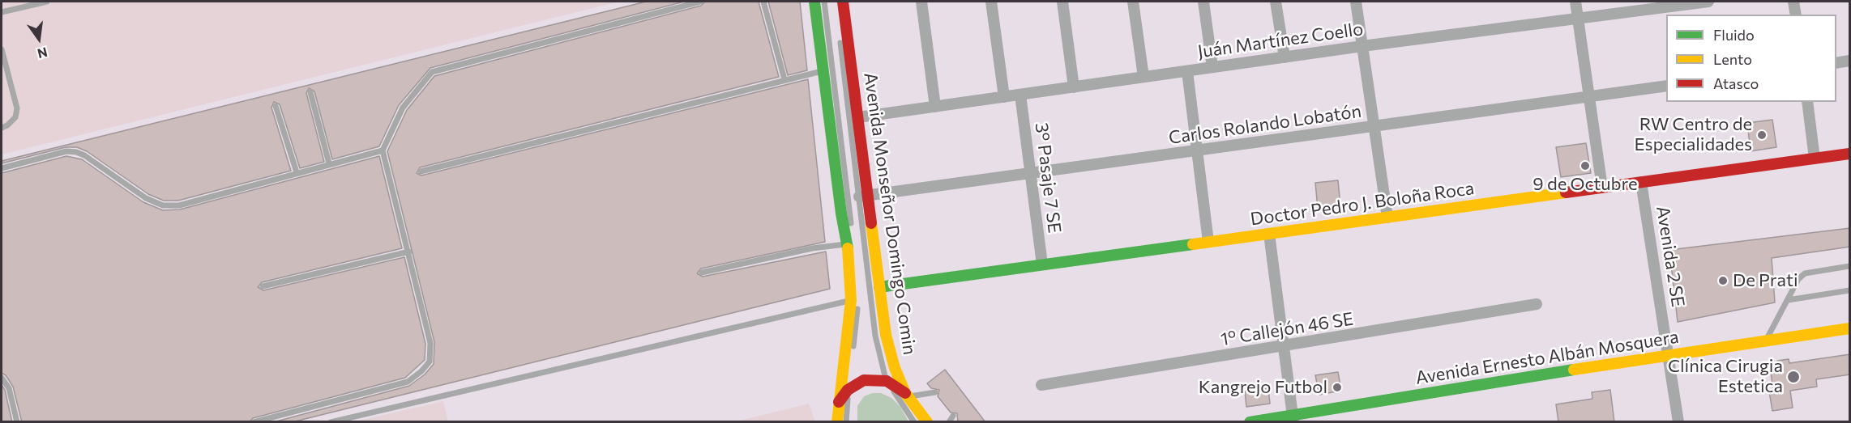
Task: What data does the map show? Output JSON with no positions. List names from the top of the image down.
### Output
{
  "streets": {
    "street": [
      "Juán Martínez Coello",
      "Carlos Rolando Lobatón",
      "3° Pasaje 7 SE",
      "Doctor Pedro J. Boloña Roca",
      "Avenida Monseñor Domingo Comin",
      "Avenida 2 SE",
      "1º Callejón 46 SE",
      "Avenida Ernesto Albán Mosquera"
    ]
  },
  "crossings": [
    ["Juán Martínez Coello", "3° Pasaje 7 SE"],
    ["Juán Martínez Coello", "Avenida Monseñor Domingo Comin"],
    ["Carlos Rolando Lobatón", "3° Pasaje 7 SE"],
    ["Carlos Rolando Lobatón", "Avenida Monseñor Domingo Comin"],
    ["3° Pasaje 7 SE", "Doctor Pedro J. Boloña Roca"],
    ["Doctor Pedro J. Boloña Roca", "Avenida Monseñor Domingo Comin"],
    ["Doctor Pedro J. Boloña Roca", "Avenida 2 SE"],
    ["Avenida 2 SE", "Avenida Ernesto Albán Mosquera"]
  ],
  "places": [
    "RW Centro de Especialidades",
    "9 de Octubre",
    "De Prati",
    "Clínica Cirugia Estetica",
    "Kangrejo Futbol"
  ],
  "legend": ["Fluido", "Lento", "Atasco"],
  "north": "bottom"
}
